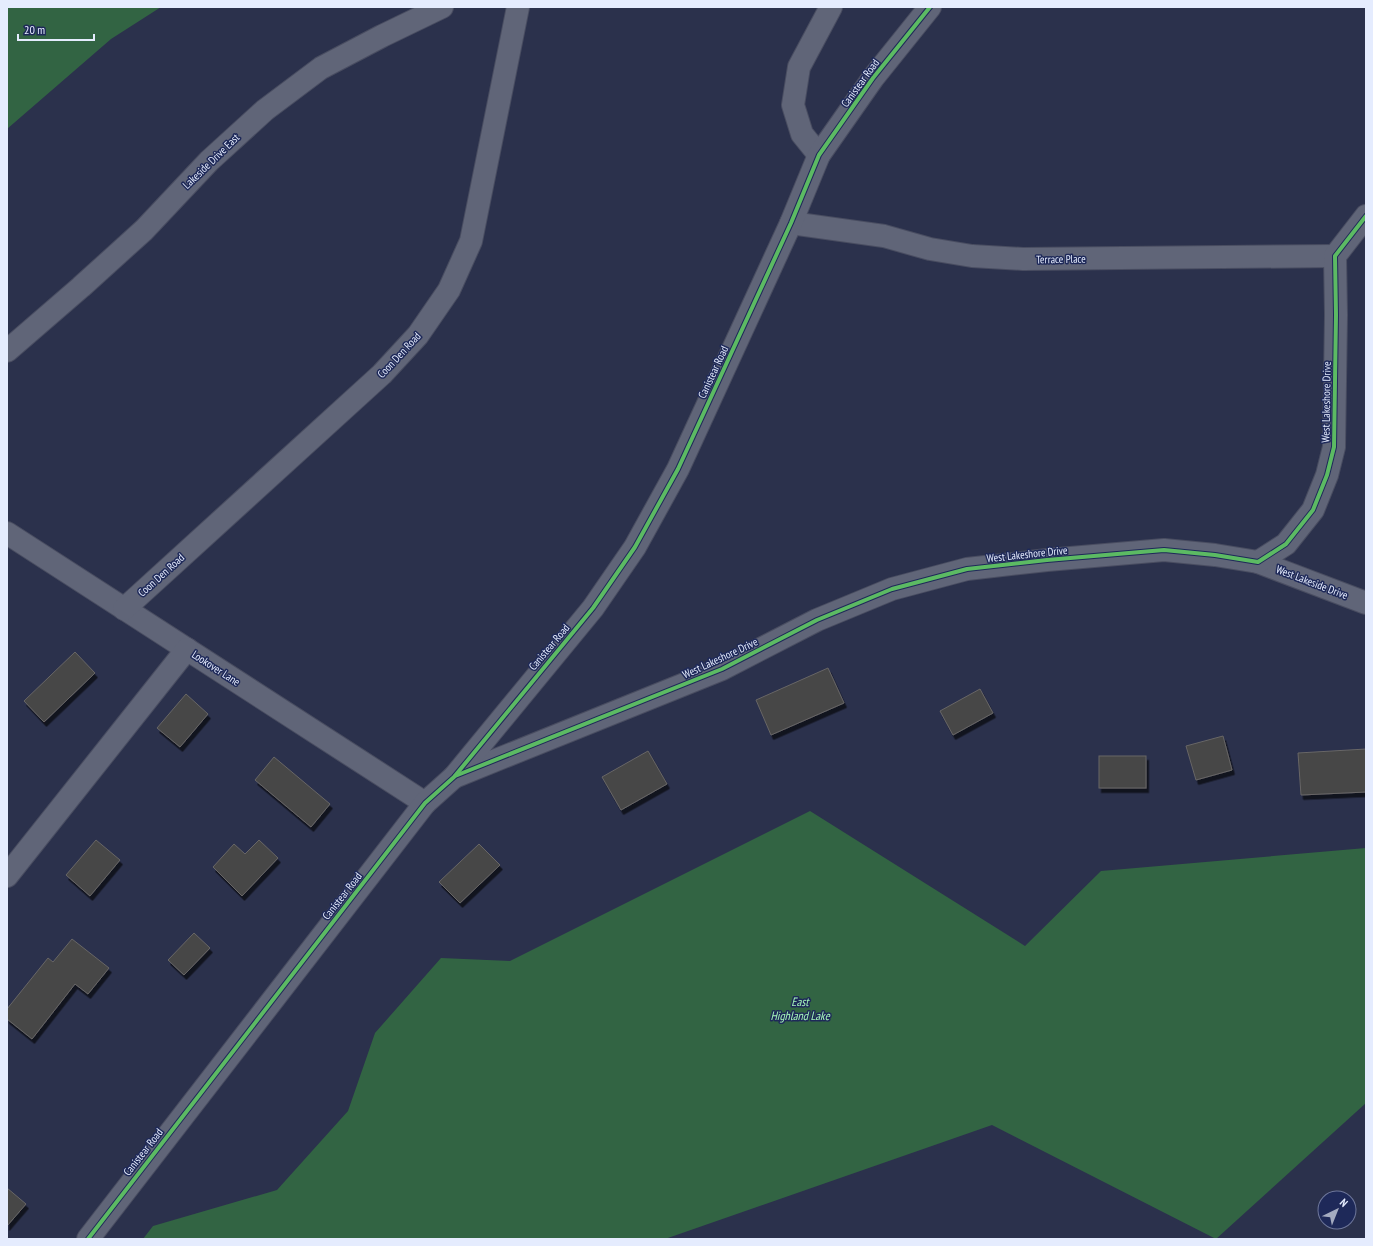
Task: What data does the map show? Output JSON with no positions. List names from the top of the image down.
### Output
{
  "streets": {
    "street": [
      "Canistear Road",
      "Lakeside Drive East",
      "Terrace Place",
      "Coon Den Road",
      "West Lakeshore Drive",
      "West Lakeside Drive",
      "Lookover Lane"
    ]
  },
  "crossings": [
    ["Canistear Road", "Terrace Place"],
    ["Canistear Road", "West Lakeshore Drive"],
    ["Canistear Road", "Lookover Lane"],
    ["Terrace Place", "West Lakeshore Drive"],
    ["Coon Den Road", "Lookover Lane"],
    ["West Lakeshore Drive", "West Lakeside Drive"]
  ],
  "water": ["East Highland Lake"],
  "scale_bar": "20 m",
  "north": "top right"
}
